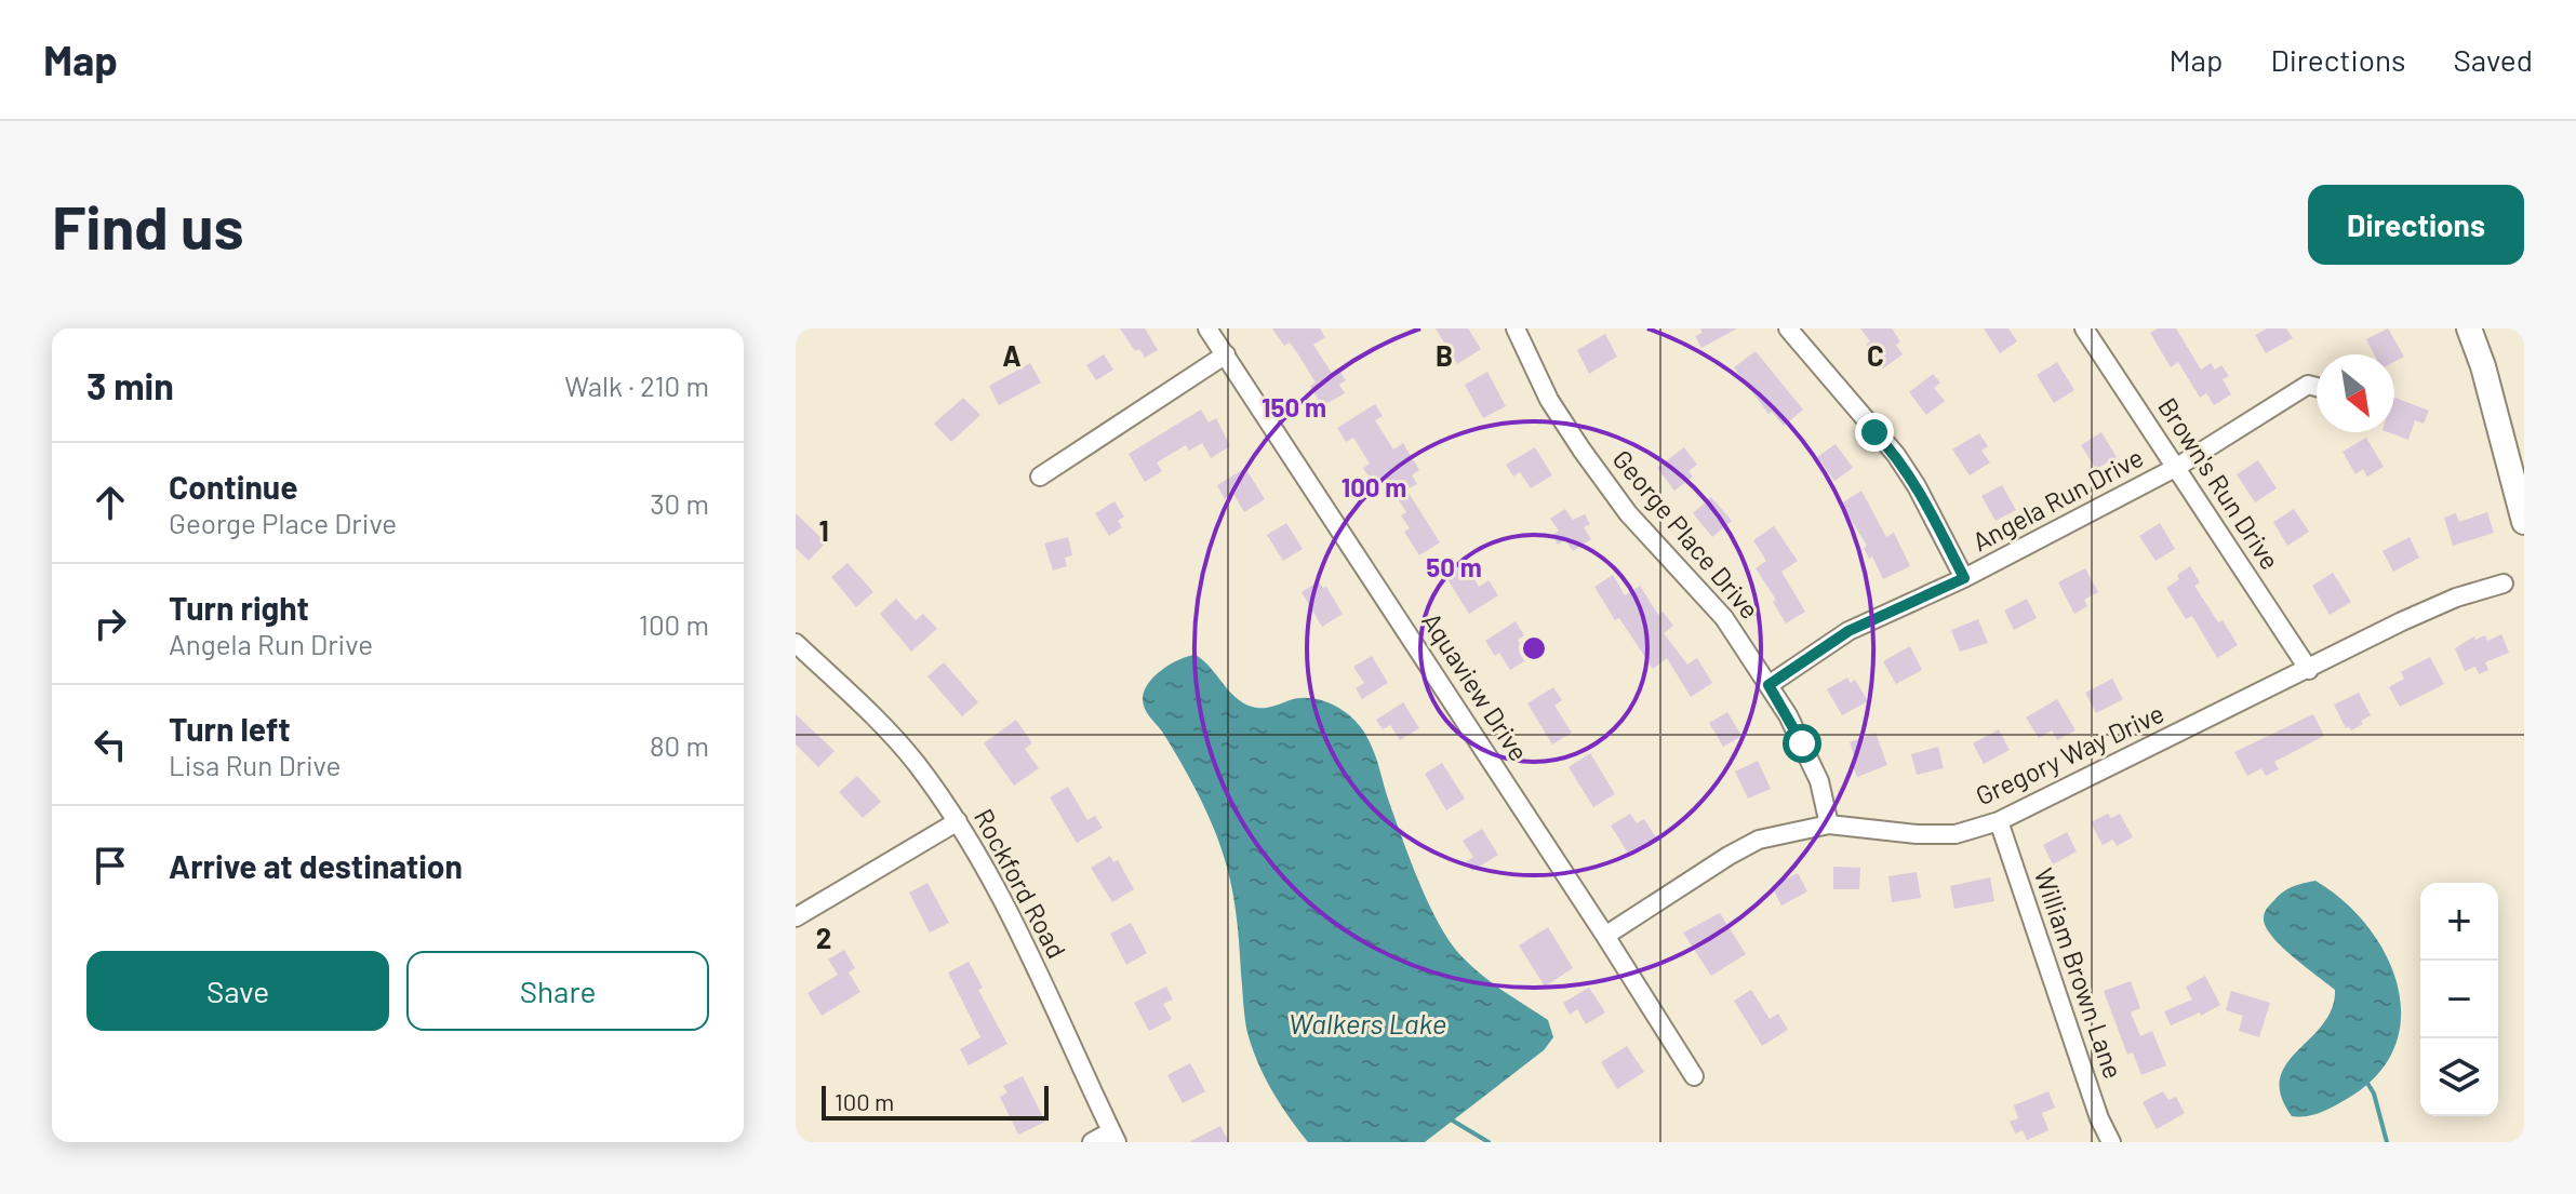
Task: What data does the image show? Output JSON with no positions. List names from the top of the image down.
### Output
{
  "streets": {
    "street": [
      "Brown's Run Drive",
      "Angela Run Drive",
      "George Place Drive",
      "Aquaview Drive",
      "Gregory Way Drive",
      "Rockford Road",
      "William Brown Lane"
    ]
  },
  "crossings": [
    ["Brown's Run Drive", "Angela Run Drive"],
    ["Brown's Run Drive", "Gregory Way Drive"],
    ["Angela Run Drive", "George Place Drive"],
    ["George Place Drive", "Gregory Way Drive"],
    ["Aquaview Drive", "Gregory Way Drive"],
    ["Gregory Way Drive", "William Brown Lane"]
  ],
  "water": ["Walkers Lake"],
  "scale_bar": "100 m",
  "north": "bottom right",
  "page": {
    "header": "Map",
    "nav": ["Map", "Directions", "Saved"],
    "buttons": [
      "Directions",
      ["Save", "Share"]
    ],
    "title": "Find us",
    "heading": ["3 min", "Walk · 210 m"],
    "list": [
      ["Continue", "George Place Drive", "30 m"],
      ["Turn right", "Angela Run Drive", "100 m"],
      ["Turn left", "Lisa Run Drive", "80 m"],
      "Arrive at destination"
    ],
    "map_buttons": ["+", "−"],
    "scale": "100 m"
  },
  "grid": {
    "columns": ["A", "B", "C"],
    "rows": ["1", "2"]
  },
  "rings": ["150 m", "100 m", "50 m"]
}
